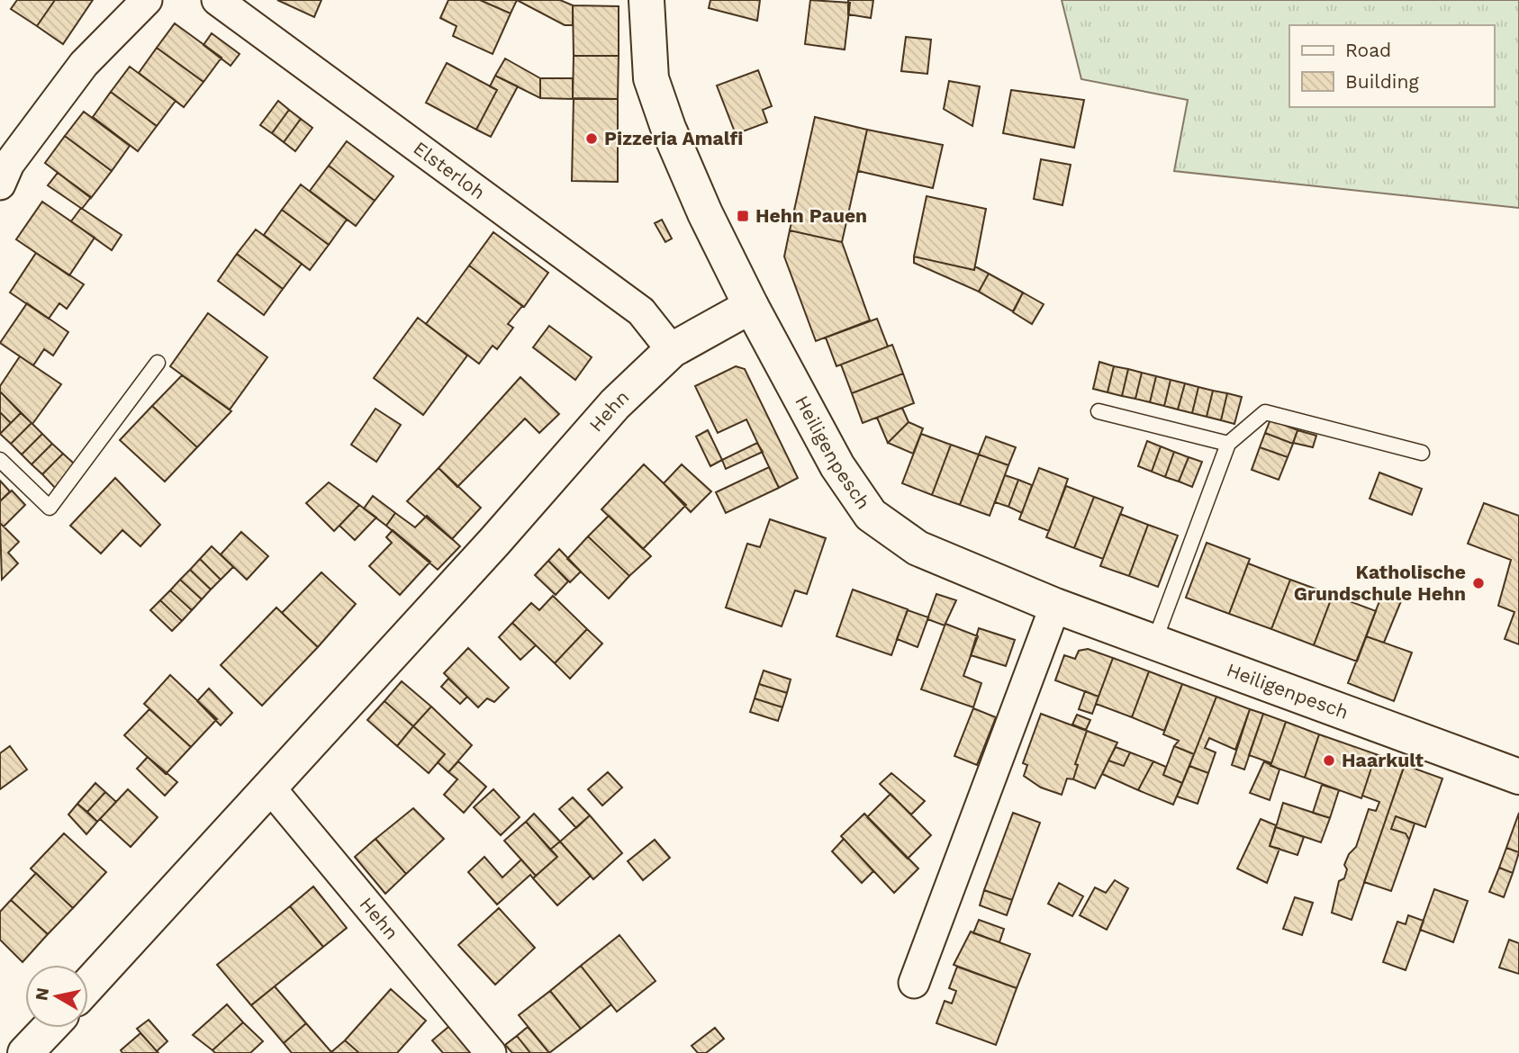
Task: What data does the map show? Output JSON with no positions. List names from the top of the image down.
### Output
{
  "streets": {
    "street": ["Elsterloh", "Hehn", "Heiligenpesch"]
  },
  "crossings": [
    ["Elsterloh", "Hehn"],
    ["Hehn", "Heiligenpesch"]
  ],
  "places": {
    "other": ["Pizzeria Amalfi", "Katholische Grundschule Hehn", "Haarkult"],
    "transit": ["Hehn Pauen"]
  },
  "legend": ["Road", "Building"],
  "north": "left"
}
